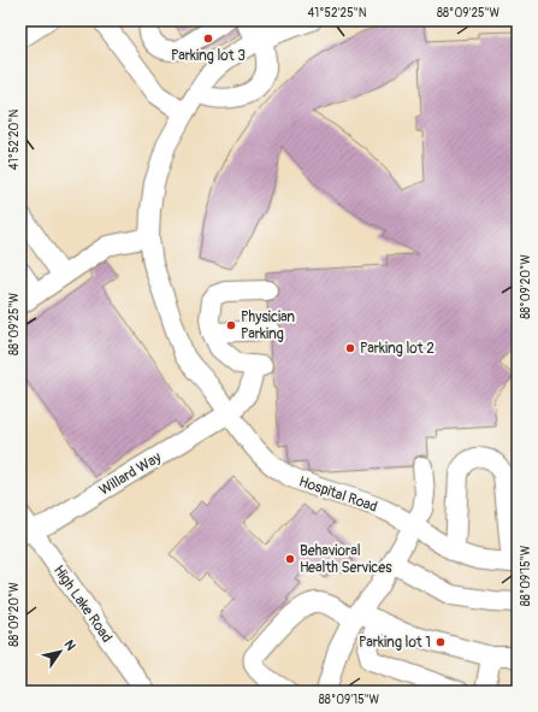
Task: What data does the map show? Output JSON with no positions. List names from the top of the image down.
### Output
{
  "streets": {
    "street": ["Willard Way", "Hospital Road", "High Lake Road"]
  },
  "crossings": [
    ["Willard Way", "Hospital Road"],
    ["Willard Way", "High Lake Road"]
  ],
  "places": [
    "Parking lot 3",
    "Physician Parking",
    "Parking lot 2",
    "Behavioral Health Services",
    "Parking lot 1"
  ],
  "north": "top right",
  "coordinates": [
    "41°52'25\"N",
    "88°09'25\"W",
    "41°52'20\"N",
    "88°09'20\"W",
    "88°09'15\"W"
  ]
}
